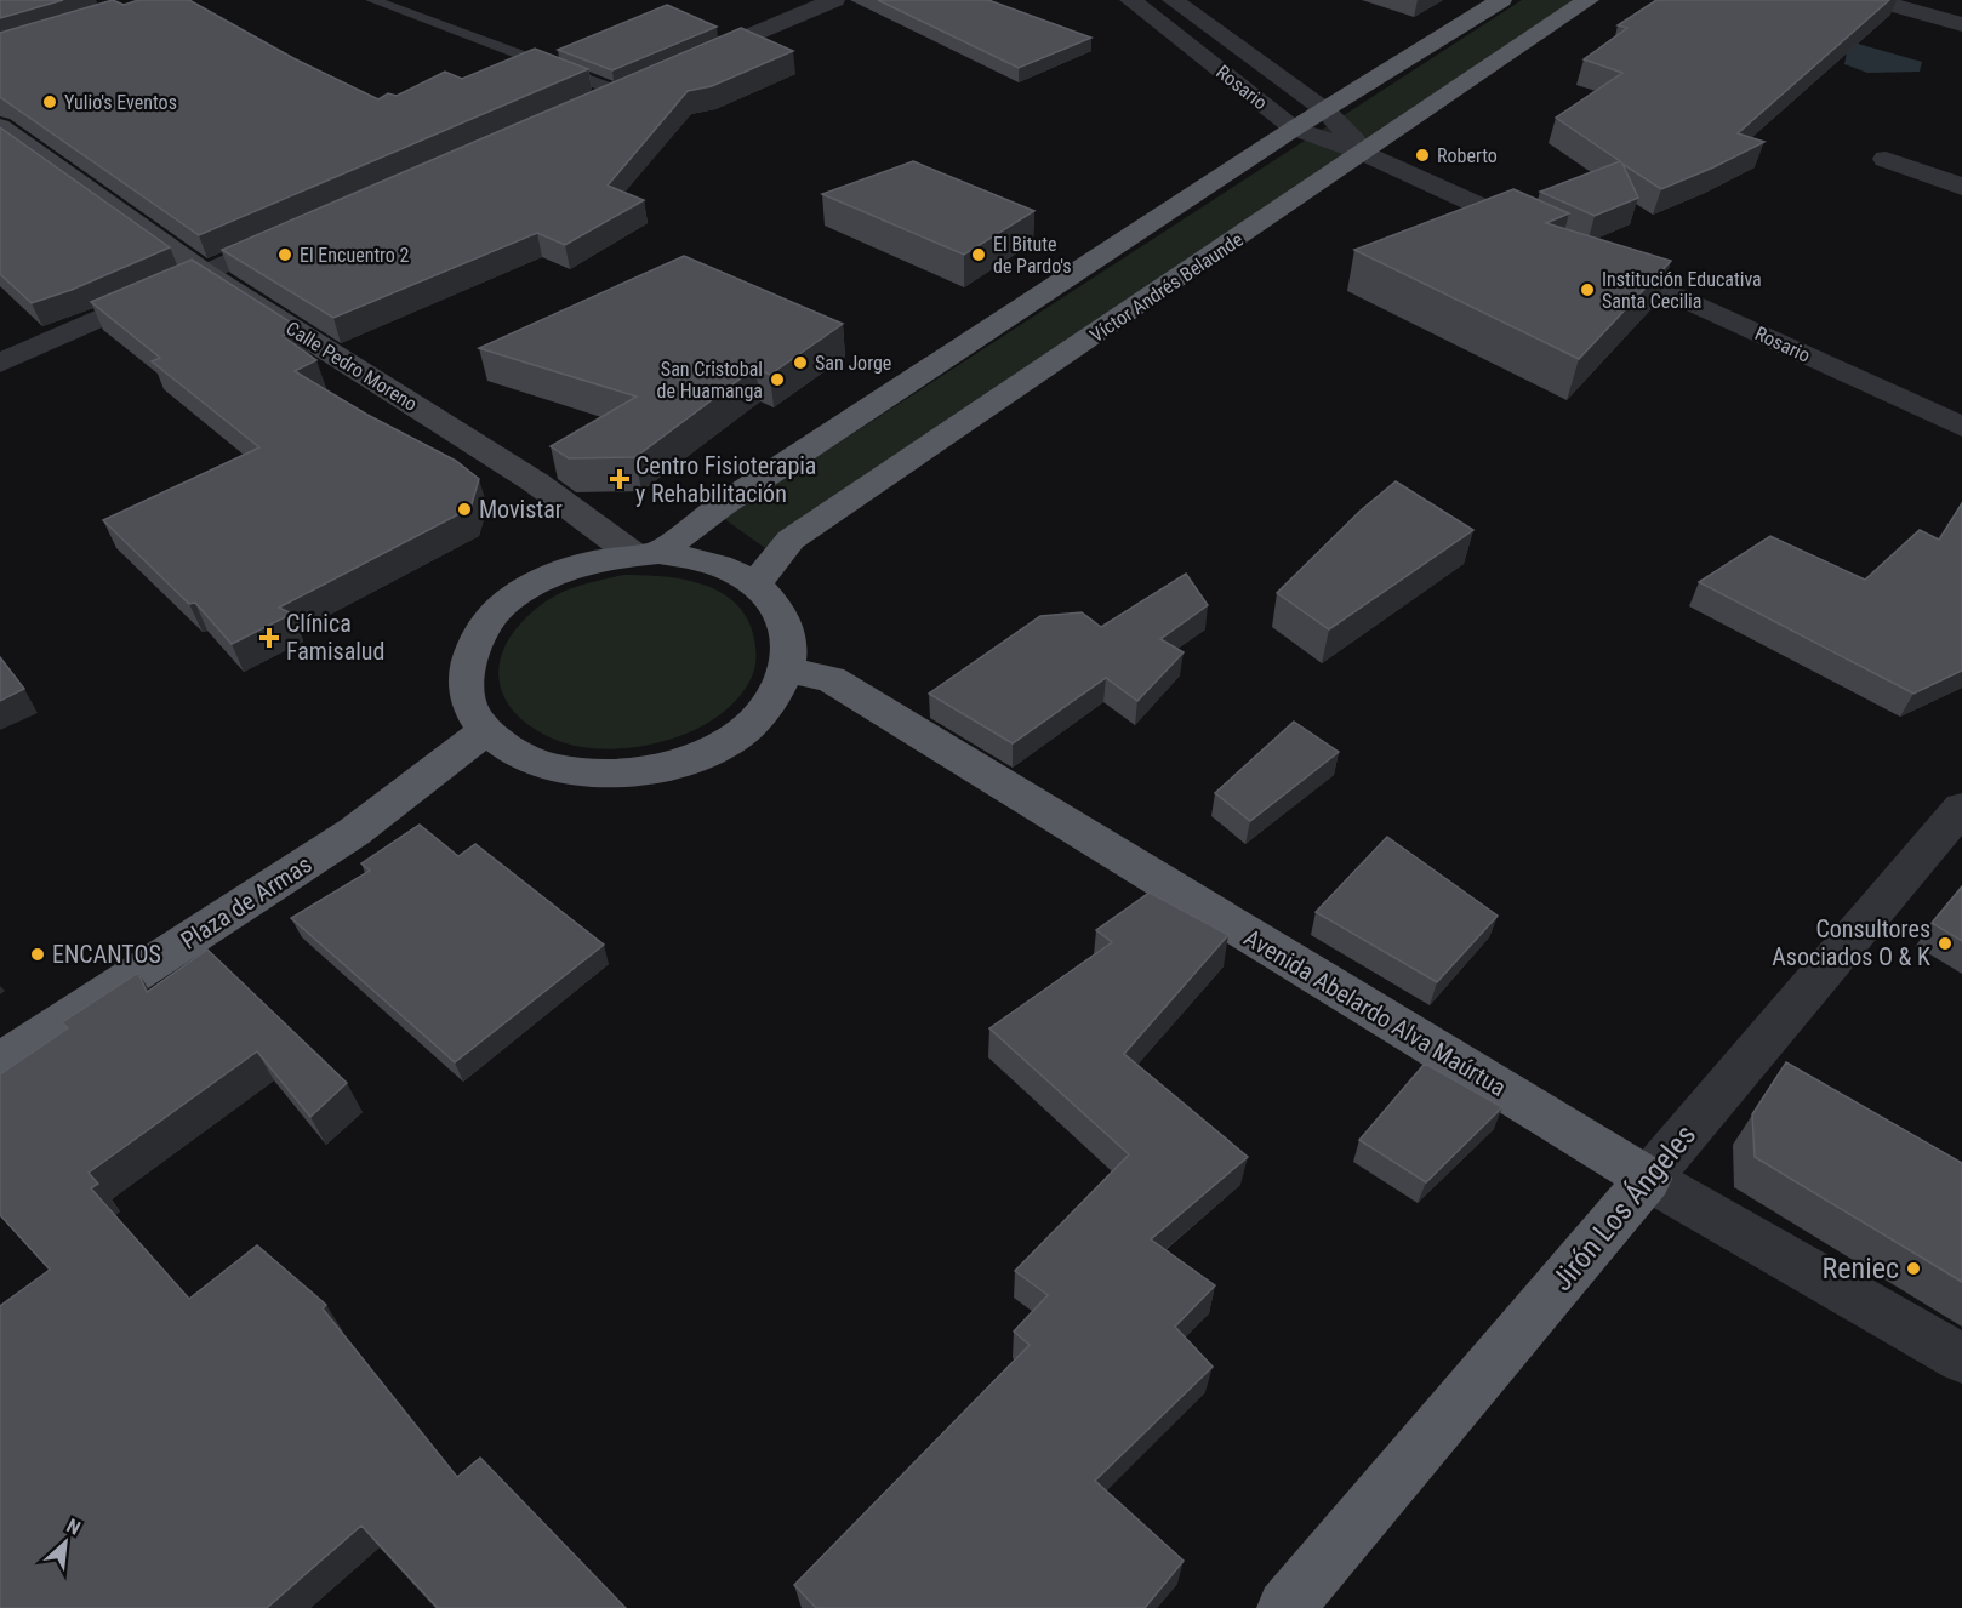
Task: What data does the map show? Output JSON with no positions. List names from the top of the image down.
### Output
{
  "streets": {
    "highway": [
      "Víctor Andrés Belaunde",
      "Plaza de Armas",
      "Avenida Abelardo Alva Maúrtua",
      "Jirón Los Ángeles"
    ],
    "main road": ["Calle Pedro Moreno"],
    "street": ["Rosario"]
  },
  "crossings": [
    ["Rosario", "Víctor Andrés Belaunde"],
    ["Avenida Abelardo Alva Maúrtua", "Jirón Los Ángeles"]
  ],
  "places": {
    "other": [
      "Yulio's Eventos",
      "Roberto",
      "El Encuentro 2",
      "El Bitute de Pardo's",
      "Institución Educativa Santa Cecilia",
      "San Jorge",
      "San Cristobal de Huamanga",
      "Movistar",
      "Consultores Asociados O & K",
      "ENCANTOS",
      "Reniec"
    ],
    "health": ["Centro Fisioterapia y Rehabilitación", "Clínica Famisalud"]
  },
  "north": "top right"
}
